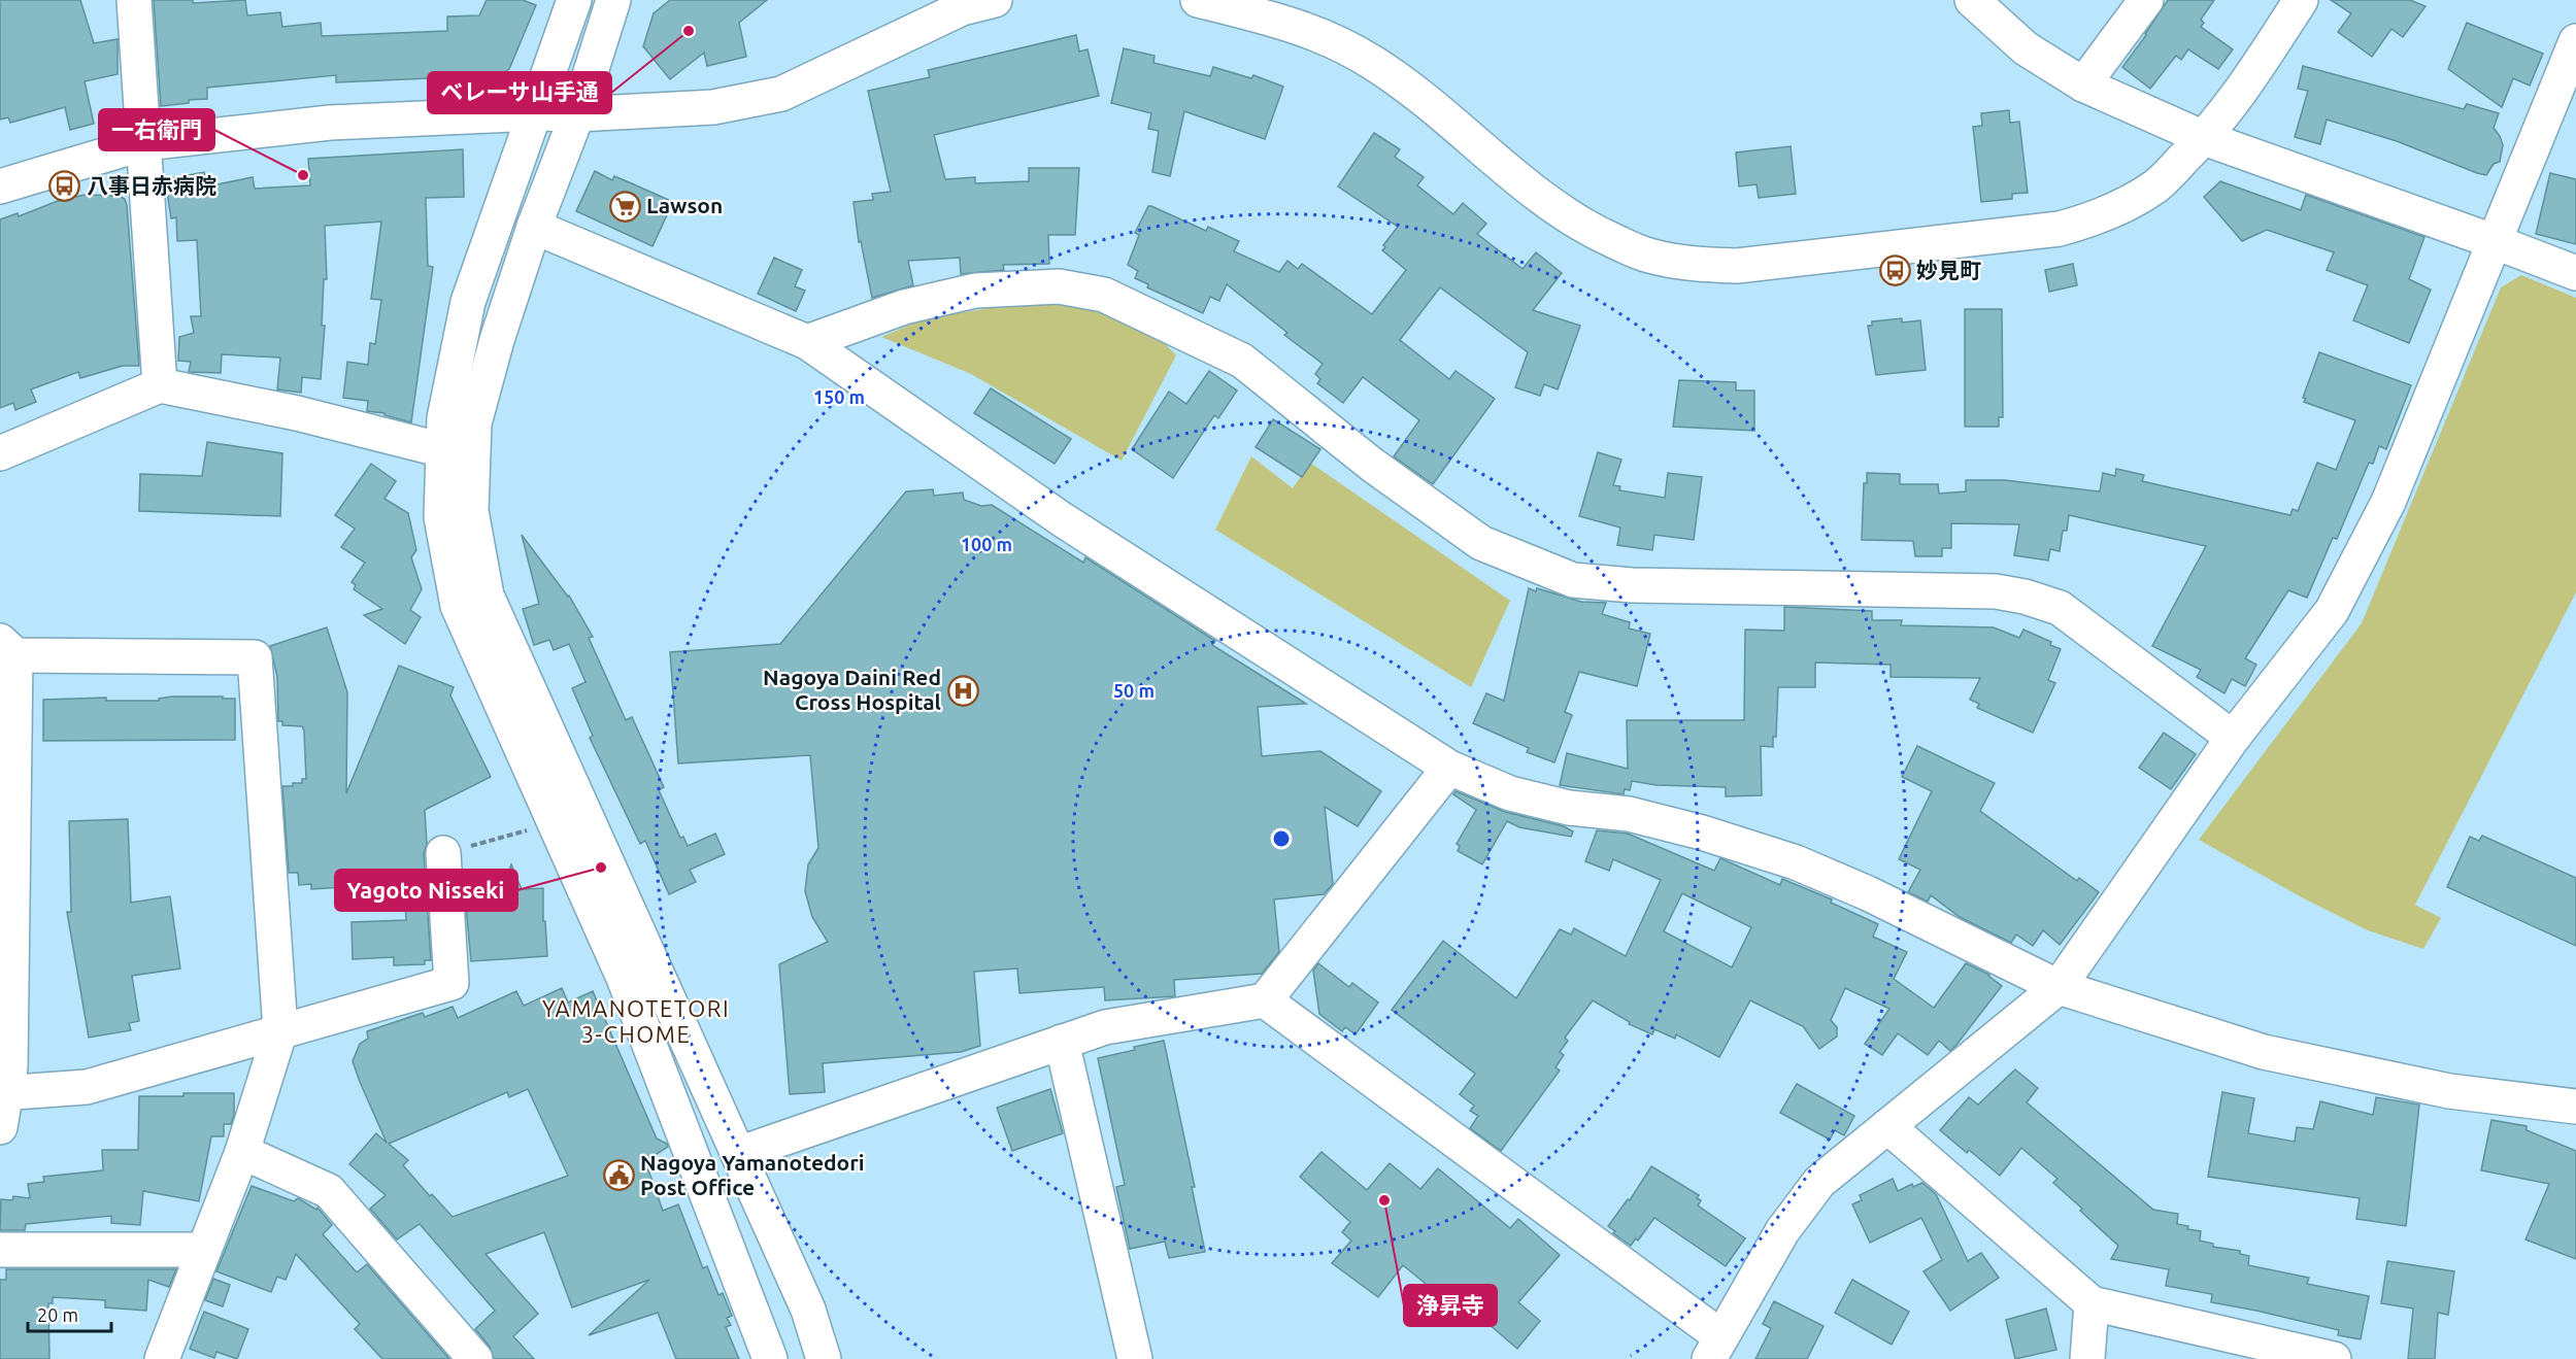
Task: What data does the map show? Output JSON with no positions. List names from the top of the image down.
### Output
{
  "districts": ["YAMANOTETORI 3-CHOME"],
  "places": {
    "other": [
      "ベレーサ山手通",
      "一右衛門",
      "Yagoto Nisseki",
      "浄昇寺"
    ],
    "bus stop": ["八事日赤病院", "妙見町"],
    "supermarket": ["Lawson"],
    "hospital": ["Nagoya Daini Red Cross Hospital"],
    "public building": ["Nagoya Yamanotedori Post Office"]
  },
  "scale_bar": "20 m",
  "rings": ["150 m", "100 m", "50 m"]
}
